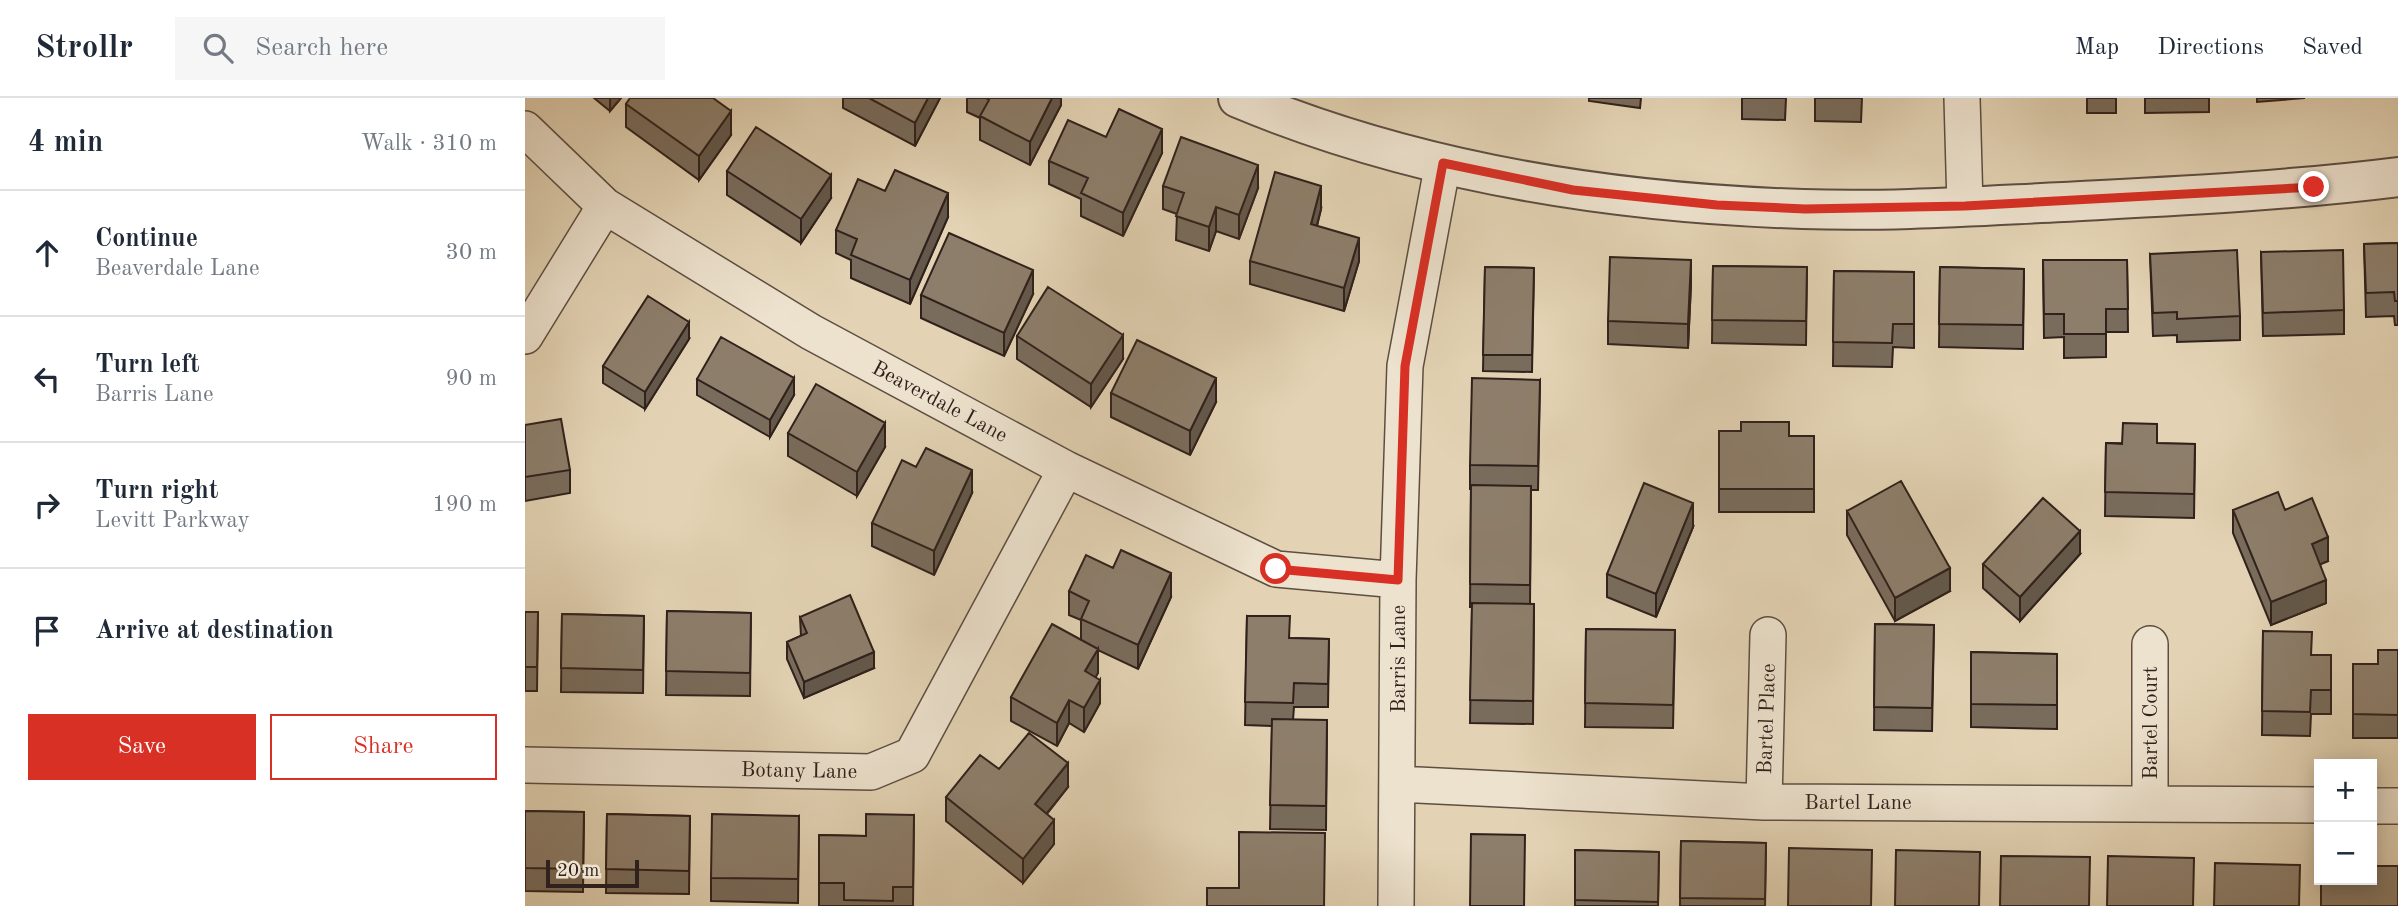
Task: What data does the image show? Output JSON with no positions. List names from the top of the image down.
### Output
{
  "streets": {
    "street": [
      "Beaverdale Lane",
      "Barris Lane",
      "Bartel Place",
      "Bartel Court",
      "Botany Lane",
      "Bartel Lane"
    ]
  },
  "crossings": [
    ["Beaverdale Lane", "Barris Lane"],
    ["Beaverdale Lane", "Botany Lane"],
    ["Barris Lane", "Bartel Lane"],
    ["Bartel Place", "Bartel Lane"],
    ["Bartel Court", "Bartel Lane"]
  ],
  "scale_bar": "20 m",
  "page": {
    "header": "Strollr",
    "search": "Search here",
    "nav": ["Map", "Directions", "Saved"],
    "heading": ["4 min", "Walk · 310 m"],
    "list": [
      ["Continue", "Beaverdale Lane", "30 m"],
      ["Turn left", "Barris Lane", "90 m"],
      ["Turn right", "Levitt Parkway", "190 m"],
      "Arrive at destination"
    ],
    "buttons": ["Save", "Share"],
    "map_buttons": ["+", "−"],
    "scale": "20 m"
  }
}
